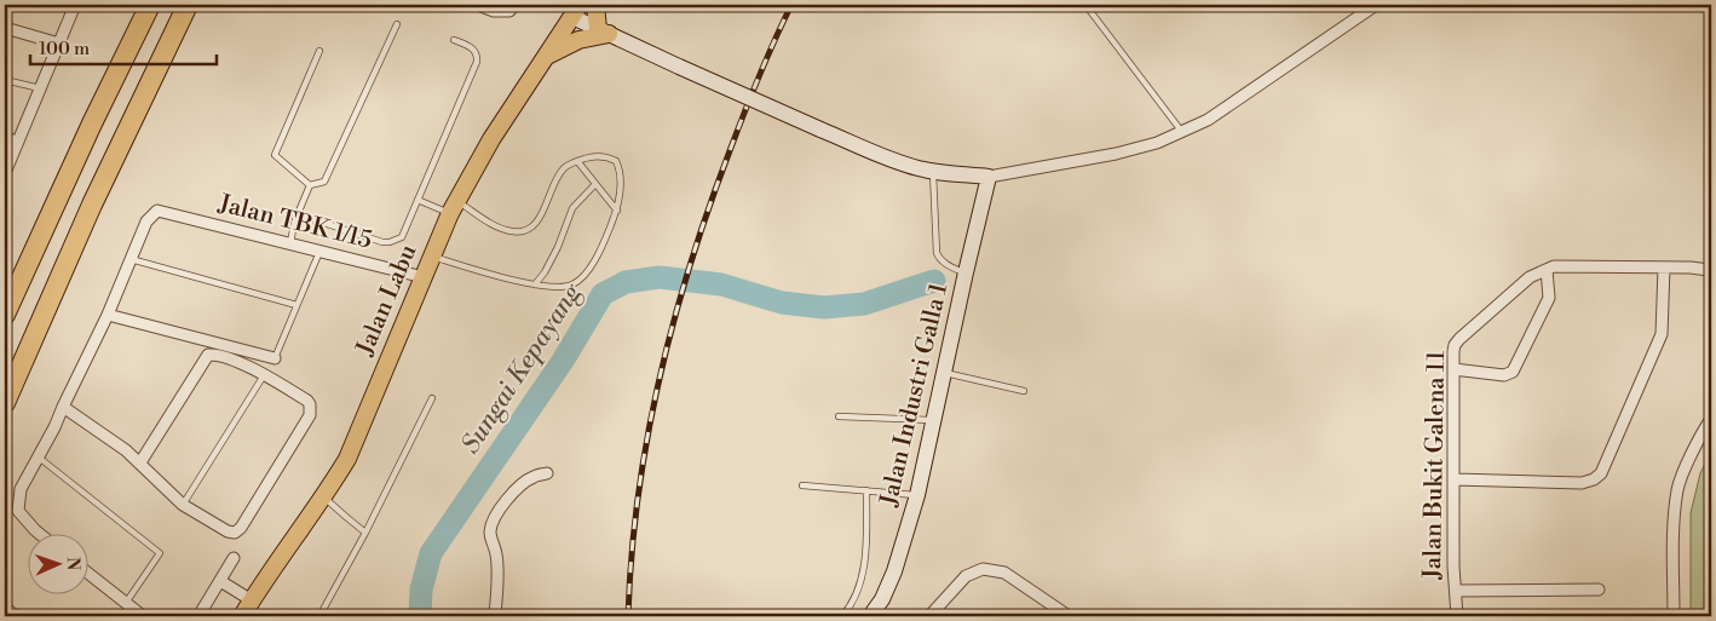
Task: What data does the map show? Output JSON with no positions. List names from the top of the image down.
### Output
{
  "streets": {
    "main road": ["Jalan Labu", "Jalan Industri Galla 1"],
    "street": ["Jalan TBK 1/15", "Jalan Bukit Galena 11"]
  },
  "crossings": [
    ["Jalan TBK 1/15", "Jalan Labu"]
  ],
  "water": ["Sungai Kepayang"],
  "scale_bar": "100 m",
  "north": "right"
}
